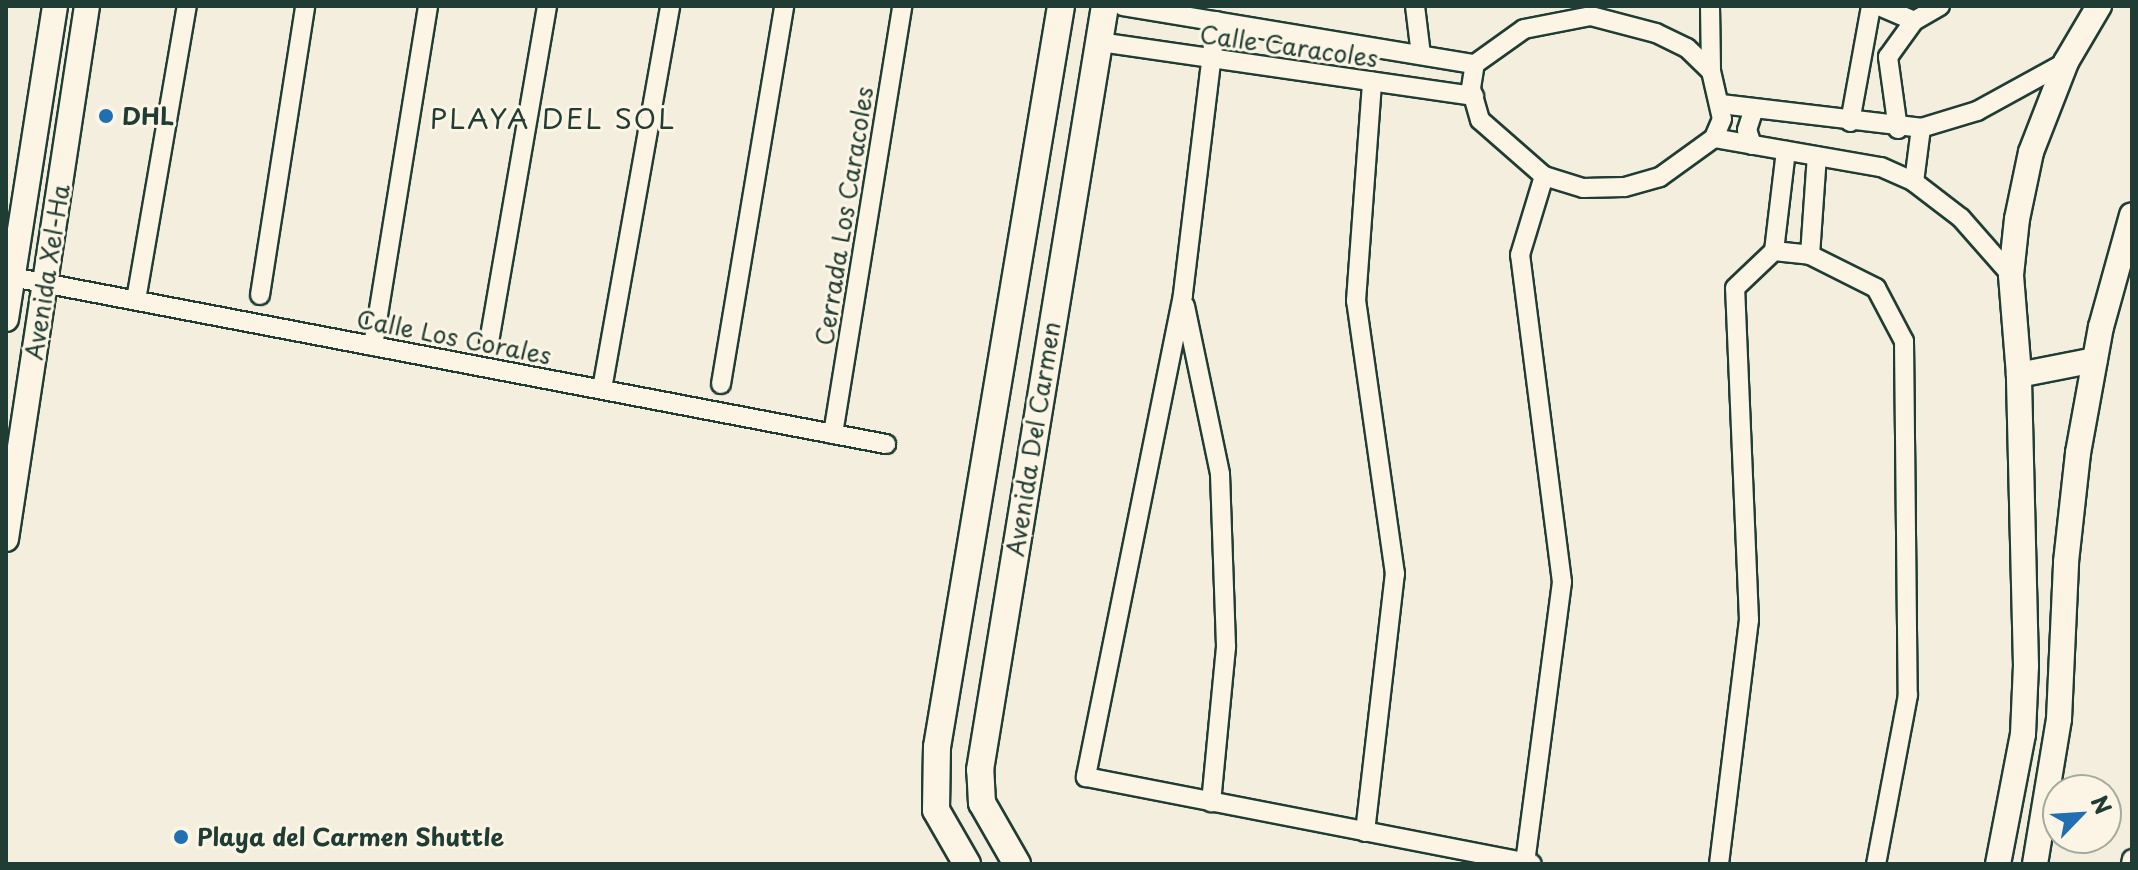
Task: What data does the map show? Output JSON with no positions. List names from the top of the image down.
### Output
{
  "streets": {
    "main road": ["Avenida Del Carmen"],
    "street": [
      "Calle Caracoles",
      "Cerrada Los Caracoles",
      "Avenida Xel-Ha",
      "Calle Los Corales"
    ]
  },
  "crossings": [
    ["Calle Caracoles", "Avenida Del Carmen"],
    ["Cerrada Los Caracoles", "Calle Los Corales"],
    ["Avenida Xel-Ha", "Calle Los Corales"]
  ],
  "districts": ["PLAYA DEL SOL"],
  "places": ["DHL", "Playa del Carmen Shuttle"],
  "north": "top right"
}
